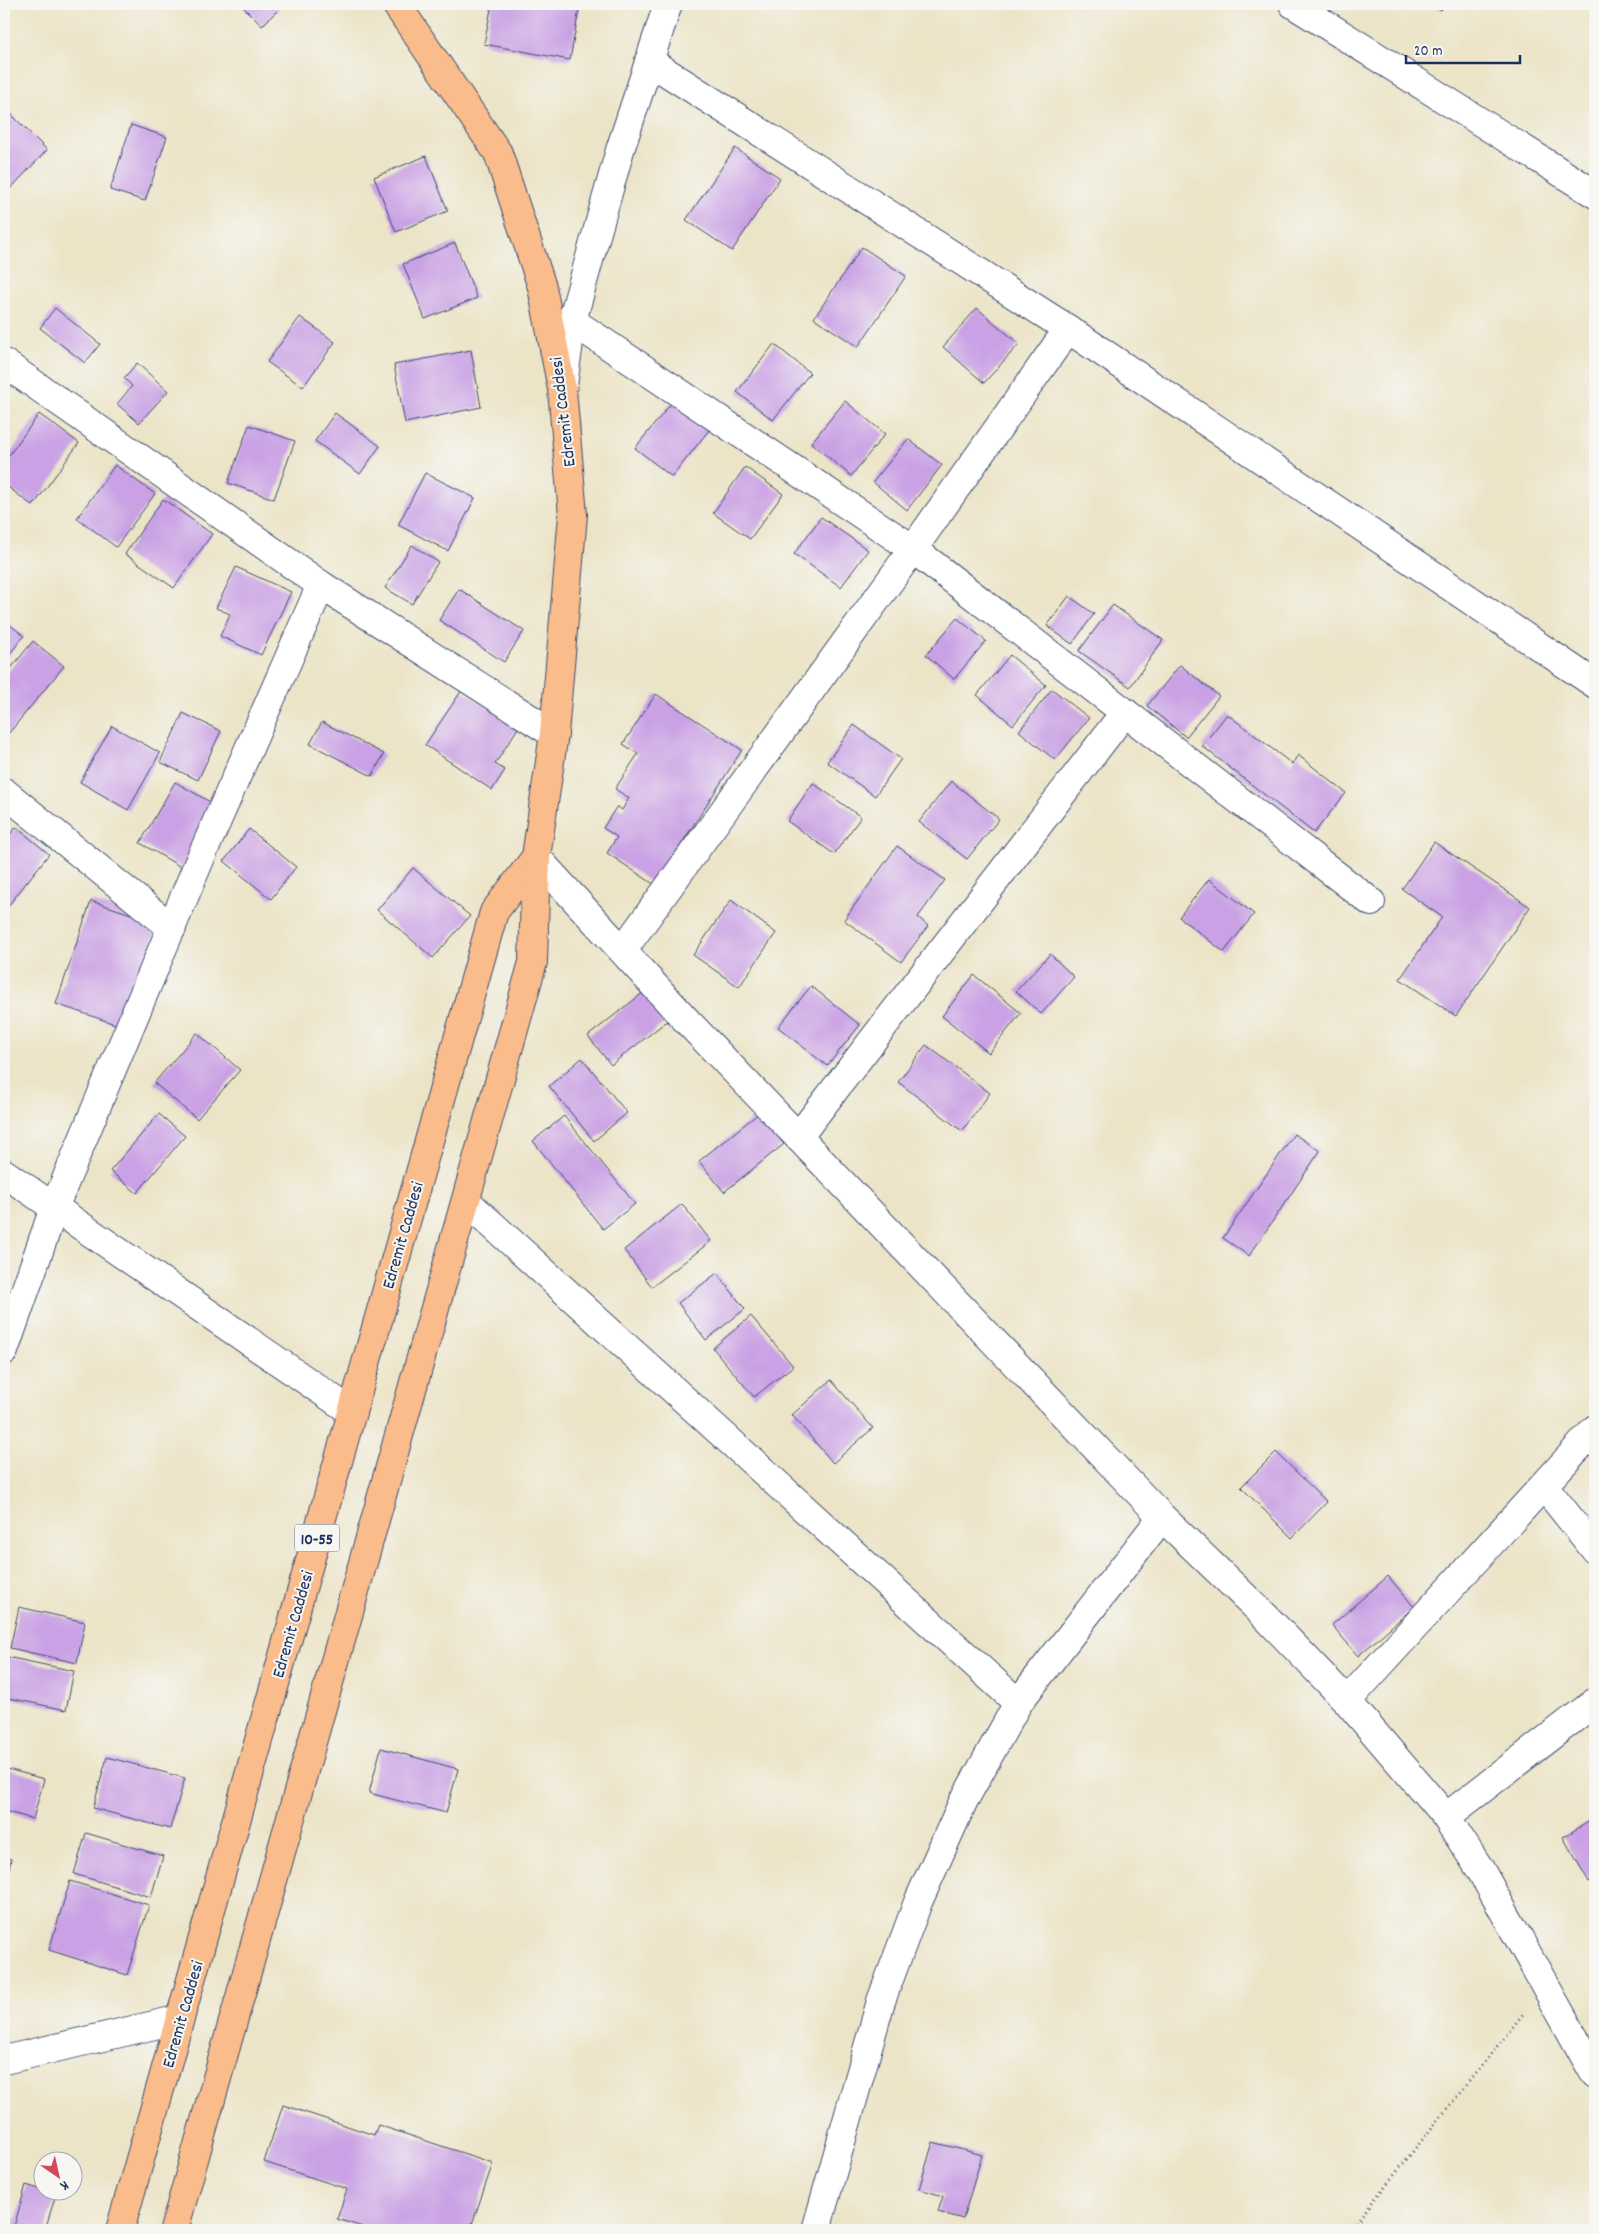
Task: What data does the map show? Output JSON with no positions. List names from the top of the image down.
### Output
{
  "streets": {
    "main road": ["Edremit Caddesi", "10-55"]
  },
  "scale_bar": "20 m",
  "north": "bottom right"
}
